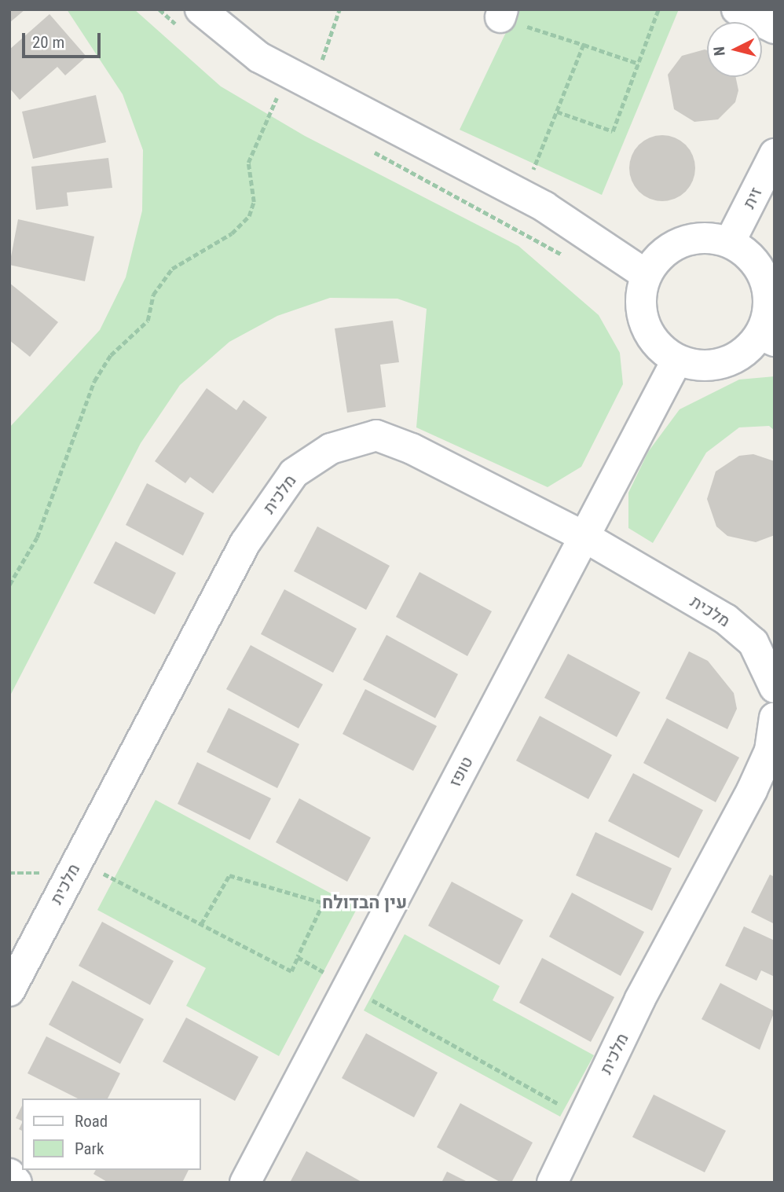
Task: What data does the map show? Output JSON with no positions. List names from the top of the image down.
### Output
{
  "streets": {
    "street": ["זית", "מלכית", "טופז"]
  },
  "crossings": [
    ["זית", "טופז"],
    ["מלכית", "טופז"]
  ],
  "districts": ["עין הבדולח"],
  "legend": ["Road", "Park"],
  "scale_bar": "20 m",
  "north": "left"
}
